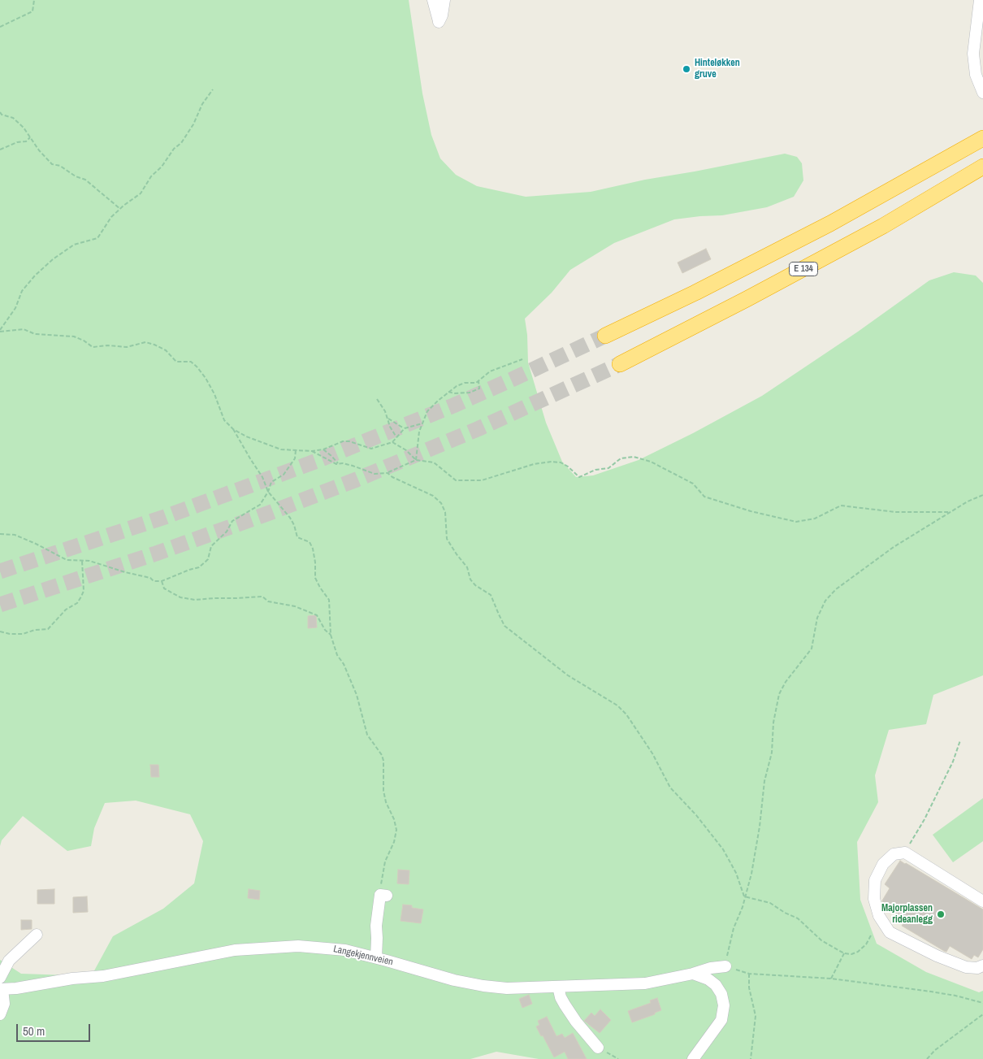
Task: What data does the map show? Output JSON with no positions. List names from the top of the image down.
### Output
{
  "streets": {
    "highway": ["E 134"],
    "street": ["Langekjennveien"]
  },
  "places": ["Hinteløkken gruve", "Majorplassen rideanlegg"],
  "scale_bar": "50 m"
}
